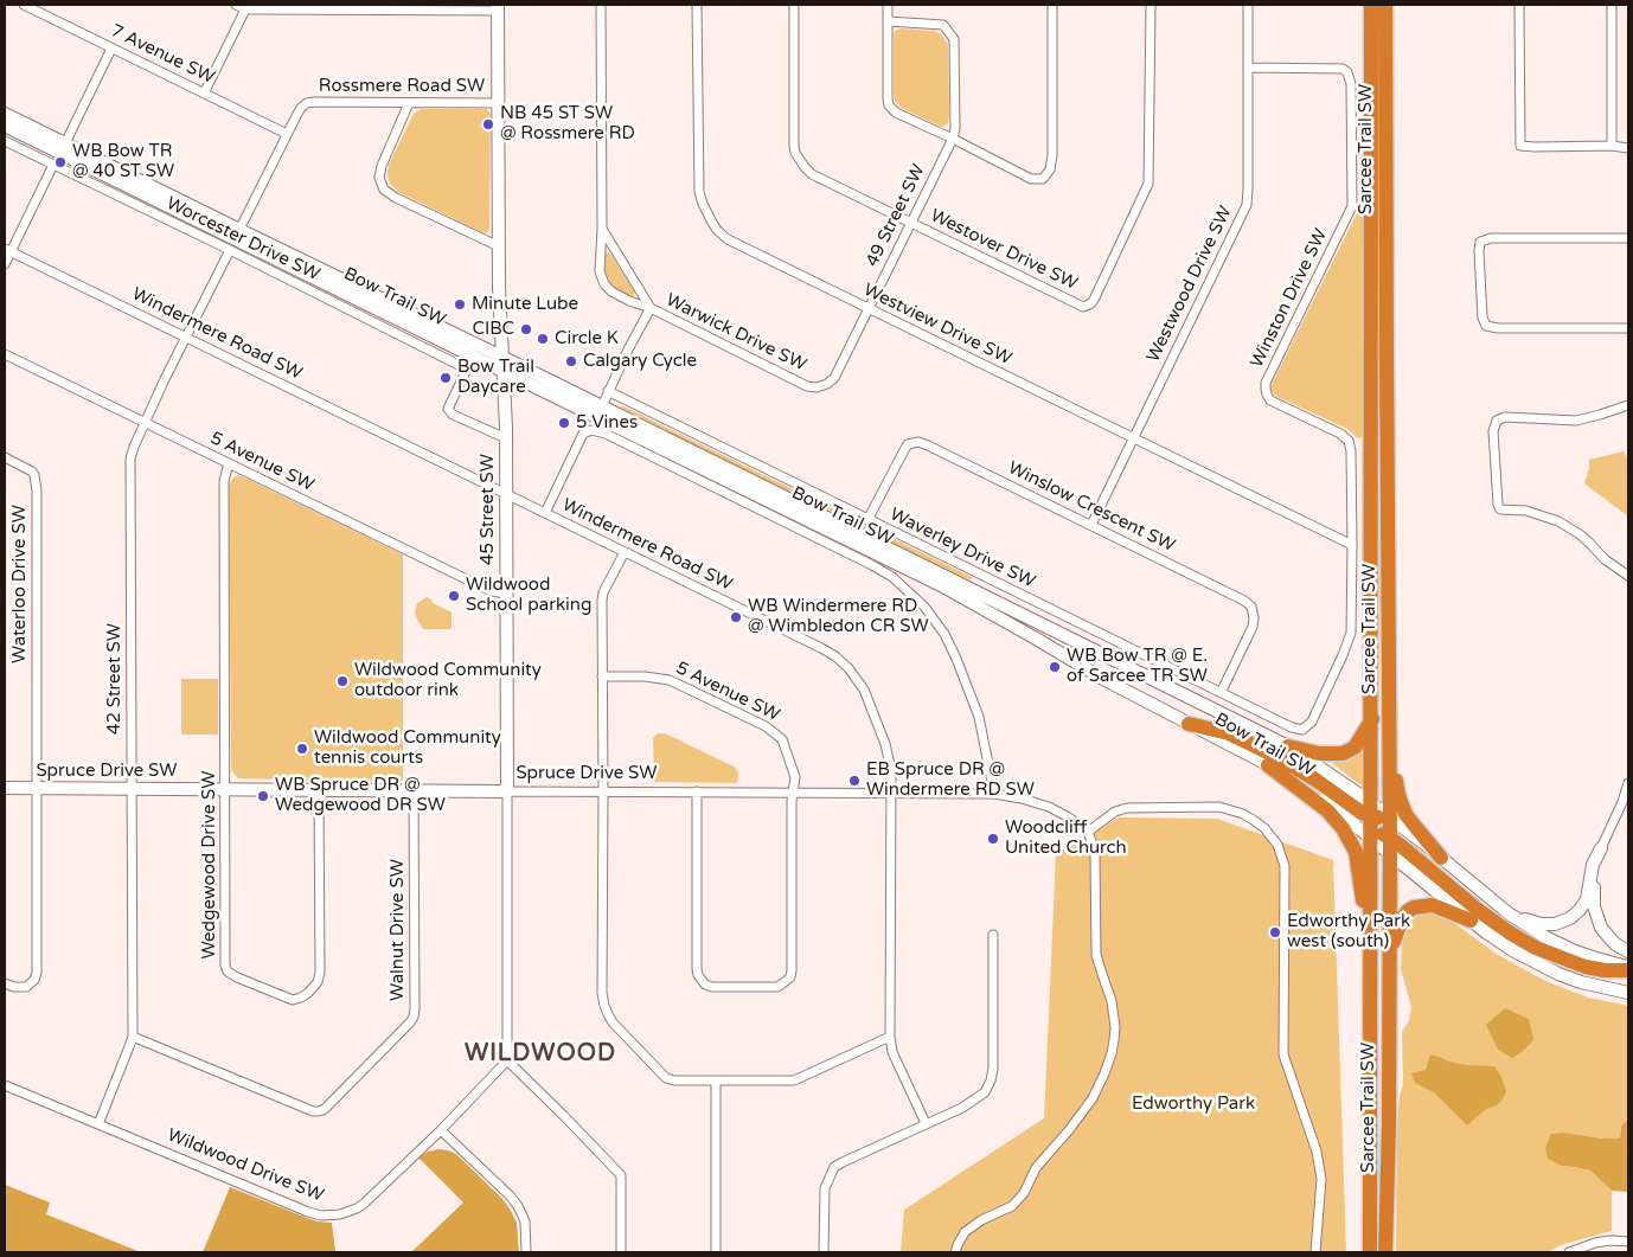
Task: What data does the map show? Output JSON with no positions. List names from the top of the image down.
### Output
{
  "streets": {
    "highway": ["Sarcee Trail SW"],
    "main road": ["Bow Trail SW", "45 Street SW", "Spruce Drive SW"],
    "street": [
      "7 Avenue SW",
      "Rossmere Road SW",
      "49 Street SW",
      "Worcester Drive SW",
      "Westover Drive SW",
      "Westwood Drive SW",
      "Winston Drive SW",
      "Westview Drive SW",
      "Warwick Drive SW",
      "Windermere Road SW",
      "5 Avenue SW",
      "Winslow Crescent SW",
      "Waverley Drive SW",
      "Waterloo Drive SW",
      "42 Street SW",
      "Wedgewood Drive SW",
      "Walnut Drive SW",
      "Wildwood Drive SW"
    ]
  },
  "crossings": [
    ["7 Avenue SW", "Rossmere Road SW"],
    ["Rossmere Road SW", "Bow Trail SW"],
    ["Rossmere Road SW", "45 Street SW"],
    ["Sarcee Trail SW", "Bow Trail SW"],
    ["49 Street SW", "Westover Drive SW"],
    ["49 Street SW", "Westview Drive SW"],
    ["49 Street SW", "Warwick Drive SW"],
    ["Worcester Drive SW", "45 Street SW"],
    ["Worcester Drive SW", "42 Street SW"],
    ["Westwood Drive SW", "Winston Drive SW"],
    ["Westwood Drive SW", "Westview Drive SW"],
    ["Westwood Drive SW", "Winslow Crescent SW"],
    ["Bow Trail SW", "45 Street SW"],
    ["Winston Drive SW", "Westview Drive SW"],
    ["Winston Drive SW", "Waverley Drive SW"],
    ["Westview Drive SW", "Warwick Drive SW"],
    ["Windermere Road SW", "45 Street SW"],
    ["Windermere Road SW", "42 Street SW"],
    ["Windermere Road SW", "Spruce Drive SW"],
    ["5 Avenue SW", "45 Street SW"],
    ["5 Avenue SW", "42 Street SW"],
    ["5 Avenue SW", "Spruce Drive SW"],
    ["5 Avenue SW", "Wedgewood Drive SW"],
    ["Winslow Crescent SW", "Waverley Drive SW"],
    ["45 Street SW", "Spruce Drive SW"],
    ["Waterloo Drive SW", "Spruce Drive SW"],
    ["42 Street SW", "Spruce Drive SW"],
    ["42 Street SW", "Walnut Drive SW"],
    ["42 Street SW", "Wildwood Drive SW"],
    ["Spruce Drive SW", "Wedgewood Drive SW"],
    ["Spruce Drive SW", "Walnut Drive SW"]
  ],
  "districts": ["WILDWOOD"],
  "parks": ["Edworthy Park"],
  "places": [
    "NB 45 ST SW @ Rossmere RD",
    "WB Bow TR @ 40 ST SW",
    "Minute Lube",
    "CIBC",
    "Circle K",
    "Calgary Cycle",
    "Bow Trail Daycare",
    "5 Vines",
    "Wildwood School parking",
    "WB Windermere RD @ Wimbledon CR SW",
    "WB Bow TR @ E. of Sarcee TR SW",
    "Wildwood Community outdoor rink",
    "Wildwood Community tennis courts",
    "EB Spruce DR @ Windermere RD SW",
    "WB Spruce DR @ Wedgewood DR SW",
    "Woodcliff United Church",
    "Edworthy Park west (south)"
  ]
}
